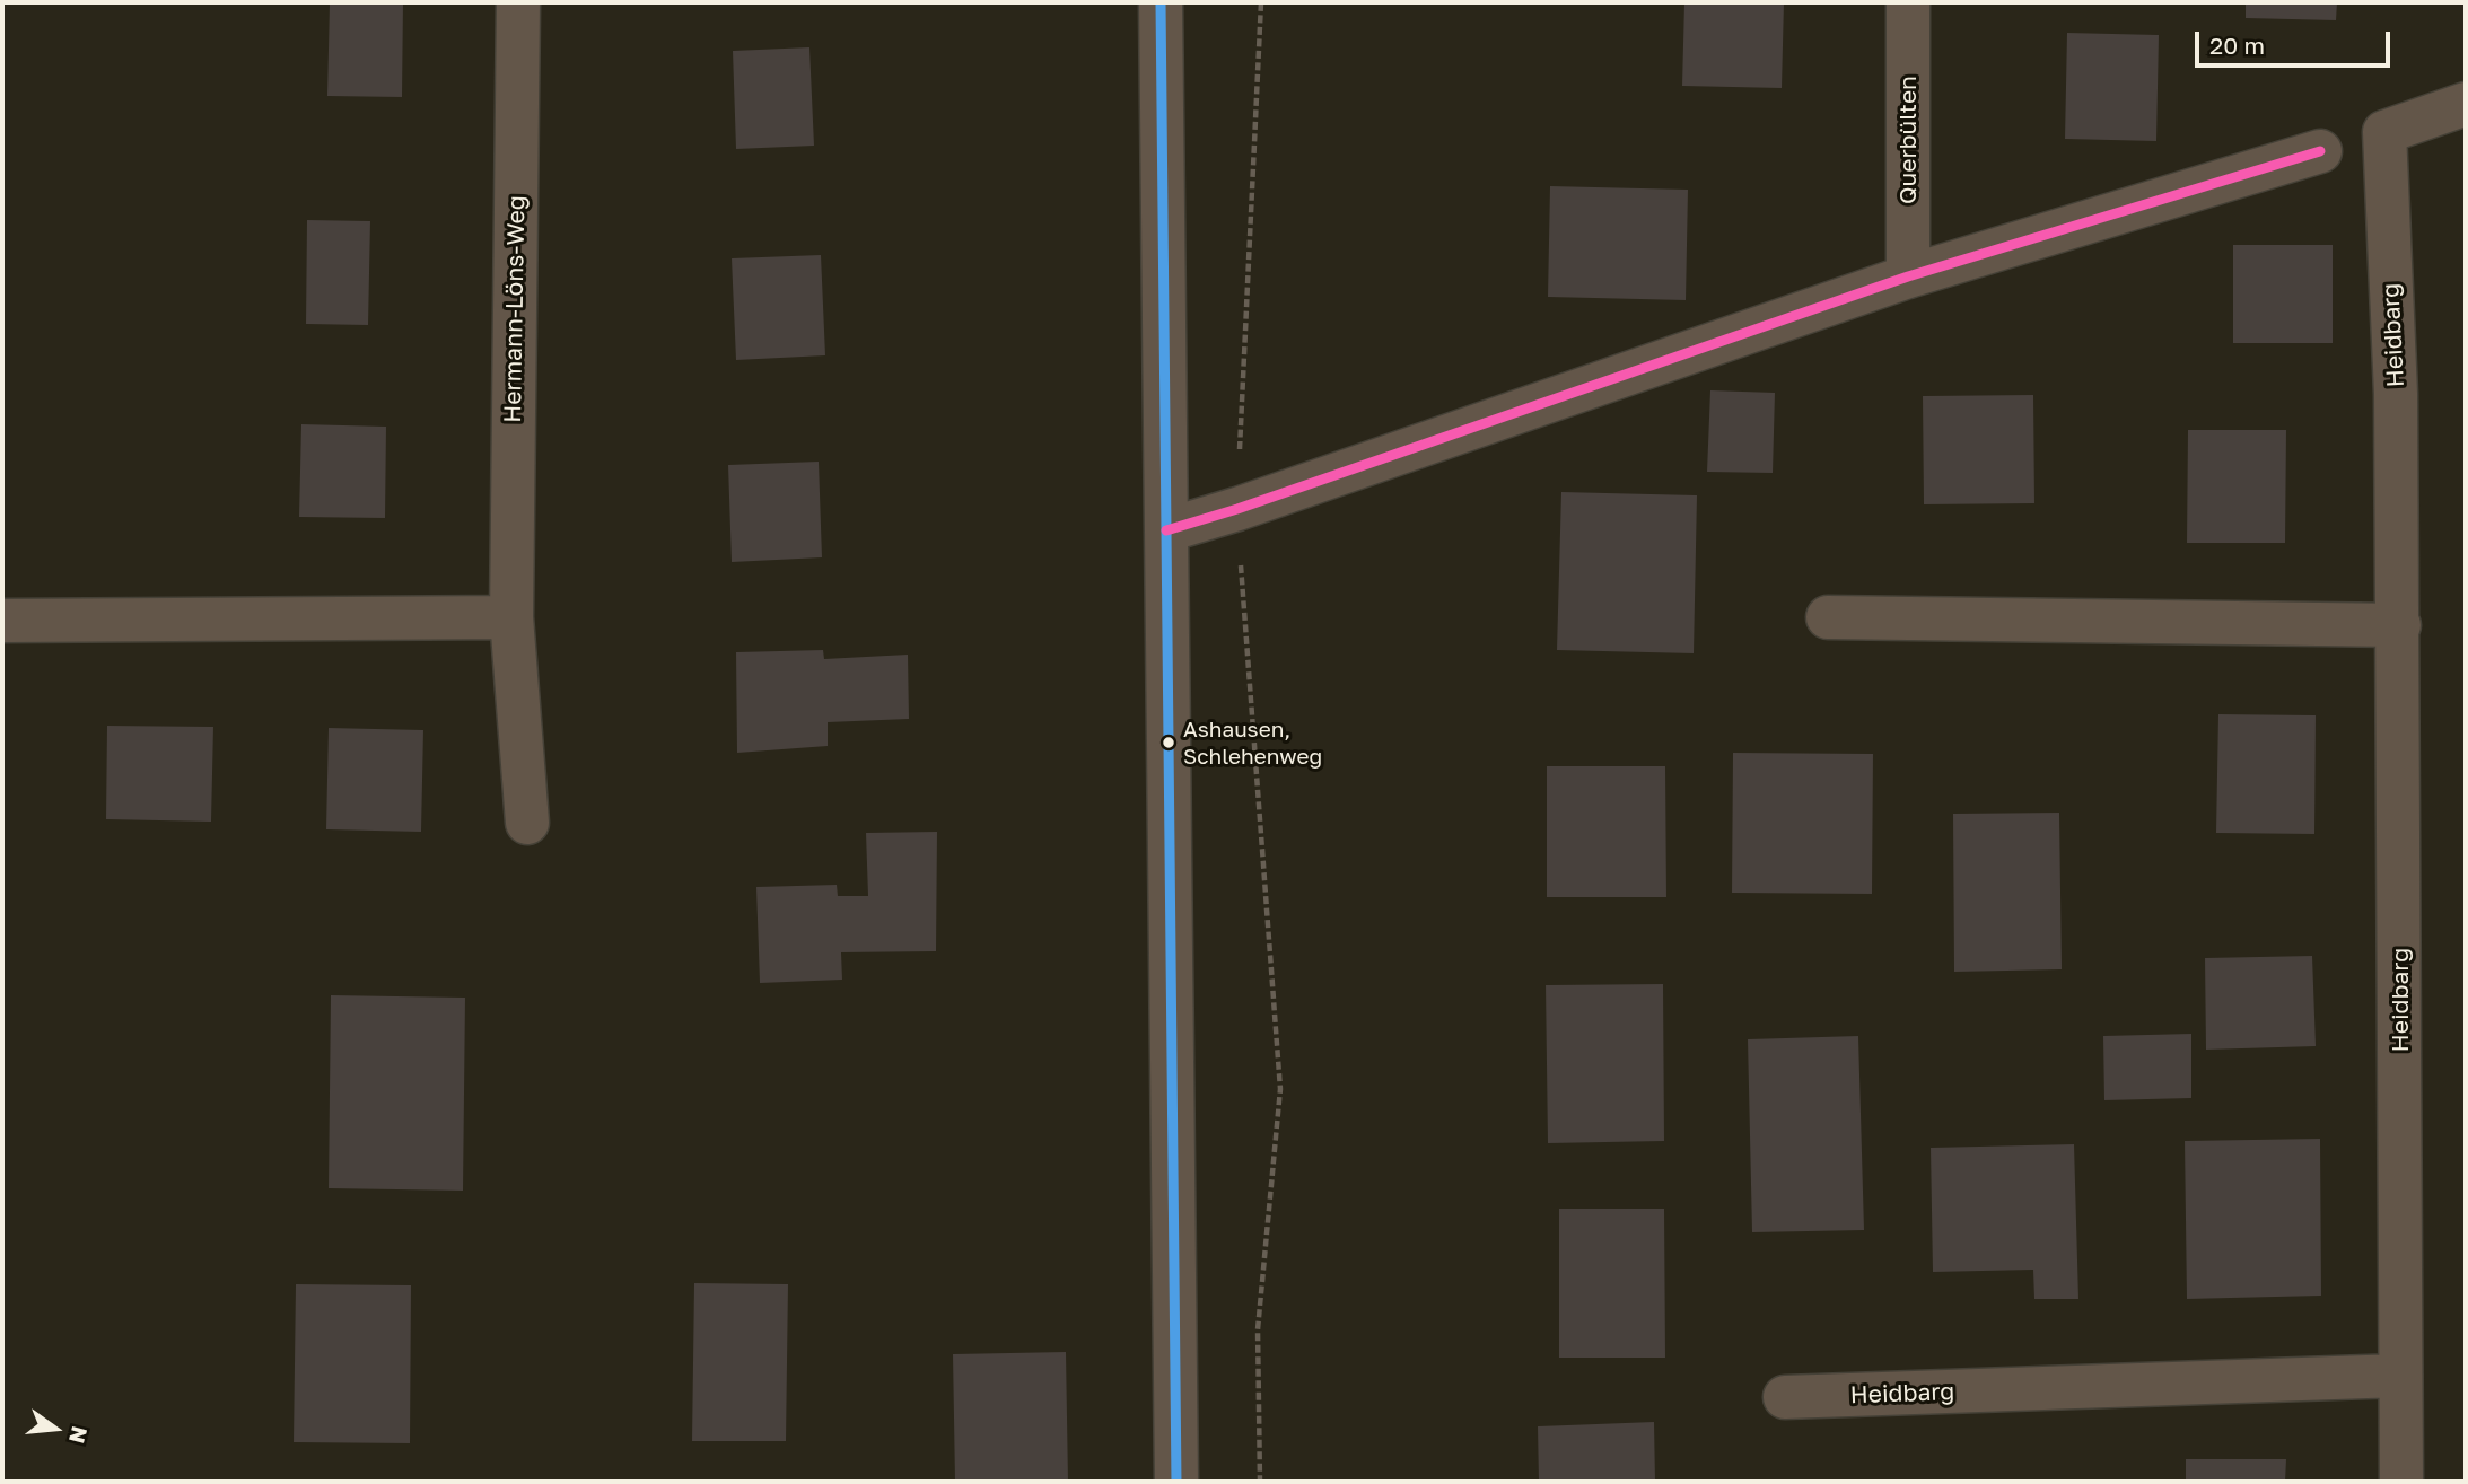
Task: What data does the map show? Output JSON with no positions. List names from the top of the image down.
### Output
{
  "streets": {
    "street": ["Querbülten", "Hermann-Löns-Weg", "Heidbarg"]
  },
  "places": ["Ashausen, Schlehenweg"],
  "scale_bar": "20 m",
  "north": "right"
}
